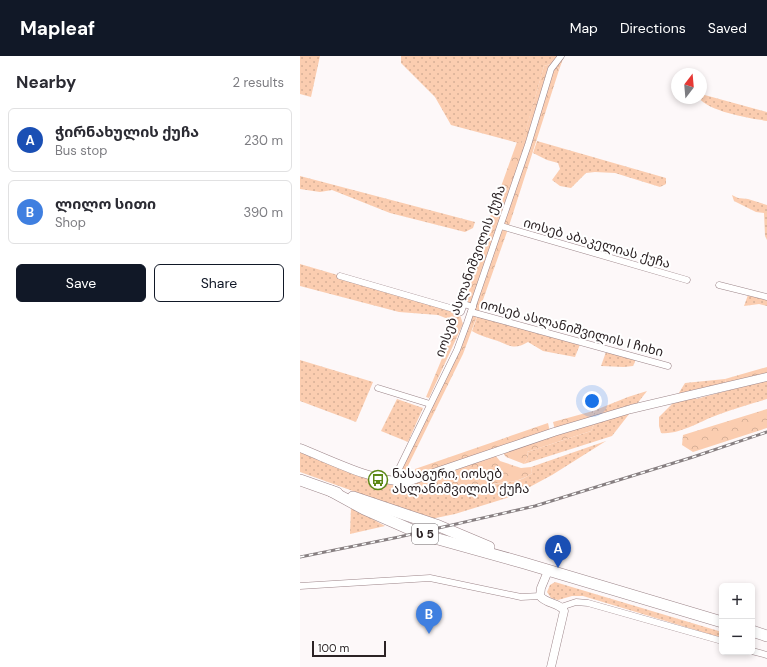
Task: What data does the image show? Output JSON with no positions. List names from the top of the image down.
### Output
{
  "streets": {
    "highway": ["ს 5"],
    "street": ["იოსებ აბაკელიას ქუჩა", "იოსებ ასლანიშვილის ქუჩა", "იოსებ ასლანიშვილის I ჩიხი"]
  },
  "crossings": [
    ["იოსებ აბაკელიას ქუჩა", "იოსებ ასლანიშვილის ქუჩა"],
    ["იოსებ ასლანიშვილის ქუჩა", "იოსებ ასლანიშვილის I ჩიხი"]
  ],
  "places": {
    "bus stop": ["ნასაგური, იოსებ ასლანიშვილის ქუჩა"]
  },
  "scale_bar": "100 m",
  "north": "top",
  "page": {
    "header": "Mapleaf",
    "nav": ["Map", "Directions", "Saved"],
    "heading": ["Nearby", "2 results"],
    "list": [
      {
        "mark": "A",
        "name": "ჭირნახულის ქუჩა",
        "note": "Bus stop",
        "value": "230 m"
      },
      {
        "mark": "B",
        "name": "ლილო სითი",
        "note": "Shop",
        "value": "390 m"
      }
    ],
    "buttons": ["Save", "Share"],
    "pins": ["A", "B"],
    "map_buttons": ["+", "−"],
    "scale": "100 m"
  }
}
